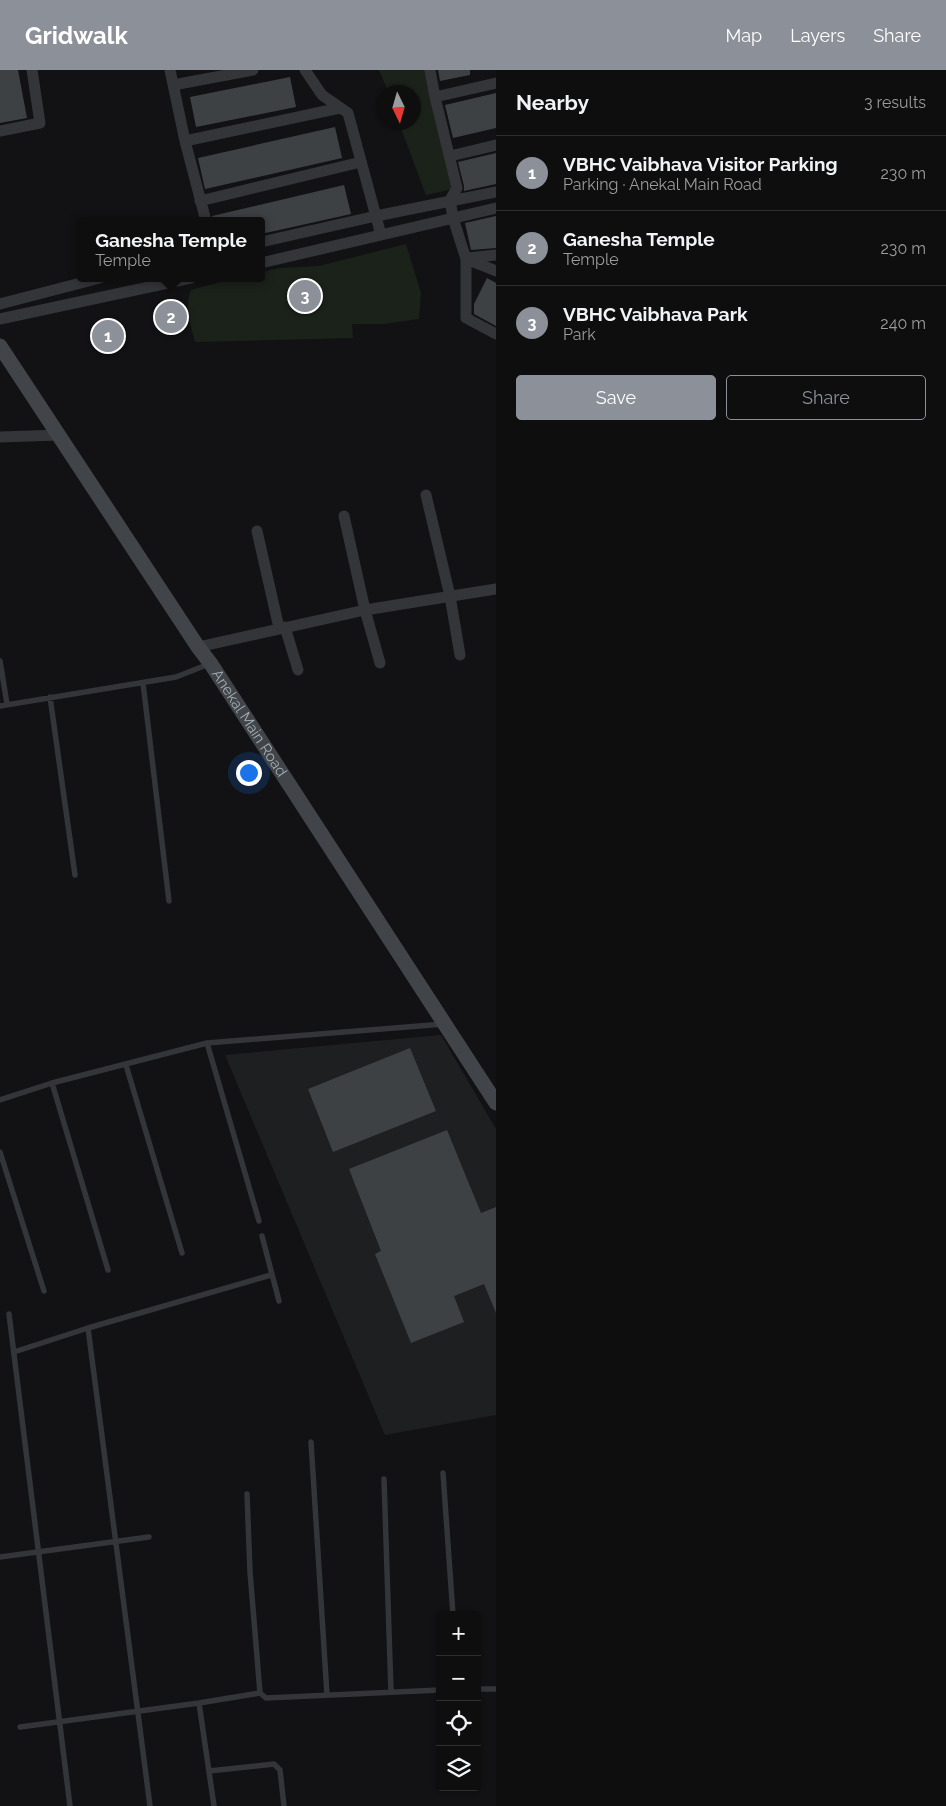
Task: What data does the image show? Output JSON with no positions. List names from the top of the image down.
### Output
{
  "streets": {
    "main road": ["Anekal Main Road"]
  },
  "north": "bottom",
  "page": {
    "header": "Gridwalk",
    "nav": ["Map", "Layers", "Share"],
    "heading": ["Nearby", "3 results"],
    "list": [
      {
        "mark": "1",
        "name": "VBHC Vaibhava Visitor Parking",
        "note": "Parking · Anekal Main Road",
        "value": "230 m"
      },
      {
        "mark": "2",
        "name": "Ganesha Temple",
        "note": "Temple",
        "value": "230 m"
      },
      {
        "mark": "3",
        "name": "VBHC Vaibhava Park",
        "note": "Park",
        "value": "240 m"
      }
    ],
    "popup": ["Ganesha Temple", "Temple"],
    "pins": ["3", "2", "1"],
    "buttons": ["Save", "Share"],
    "map_buttons": ["+", "−"]
  }
}
